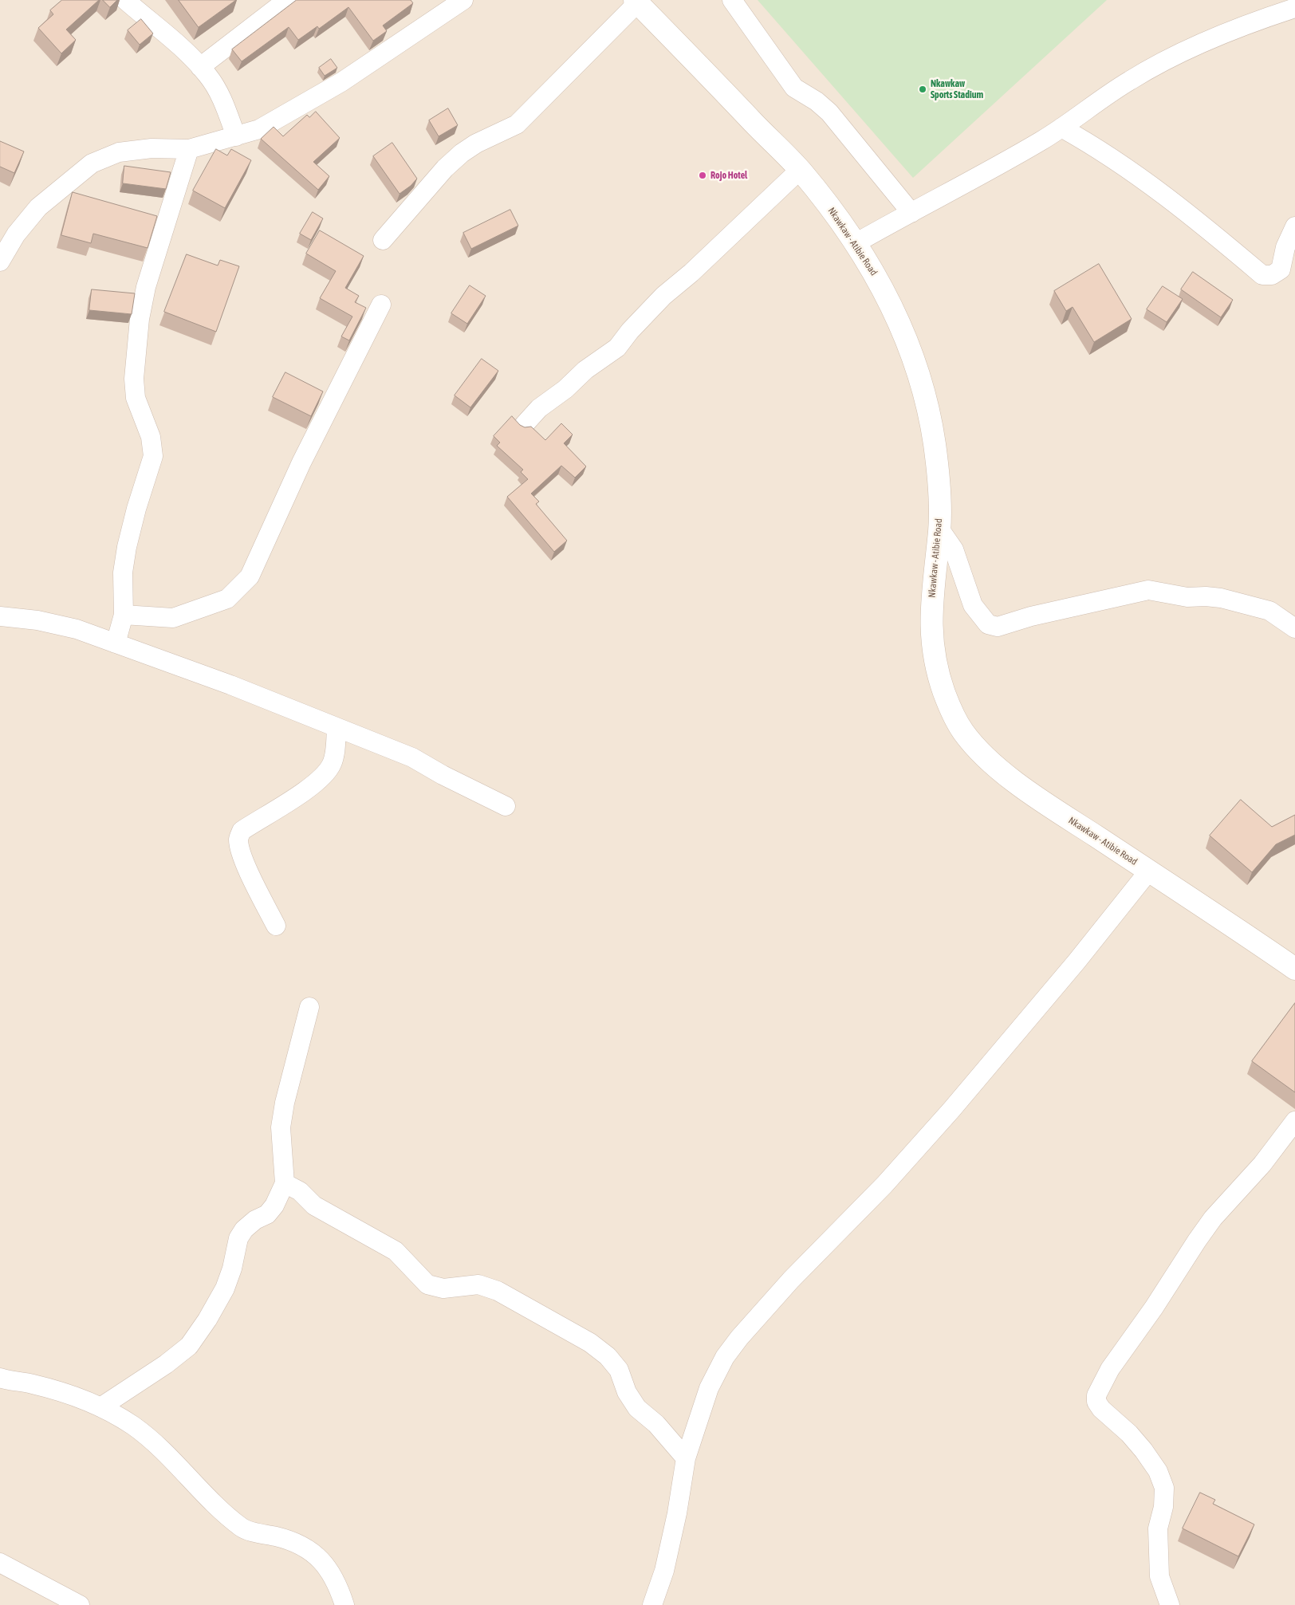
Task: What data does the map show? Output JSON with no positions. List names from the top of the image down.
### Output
{
  "streets": {
    "main road": ["Nkawkaw - Atibie Road"]
  },
  "places": ["Nkawkaw Sports Stadium", "Rojo Hotel"]
}
